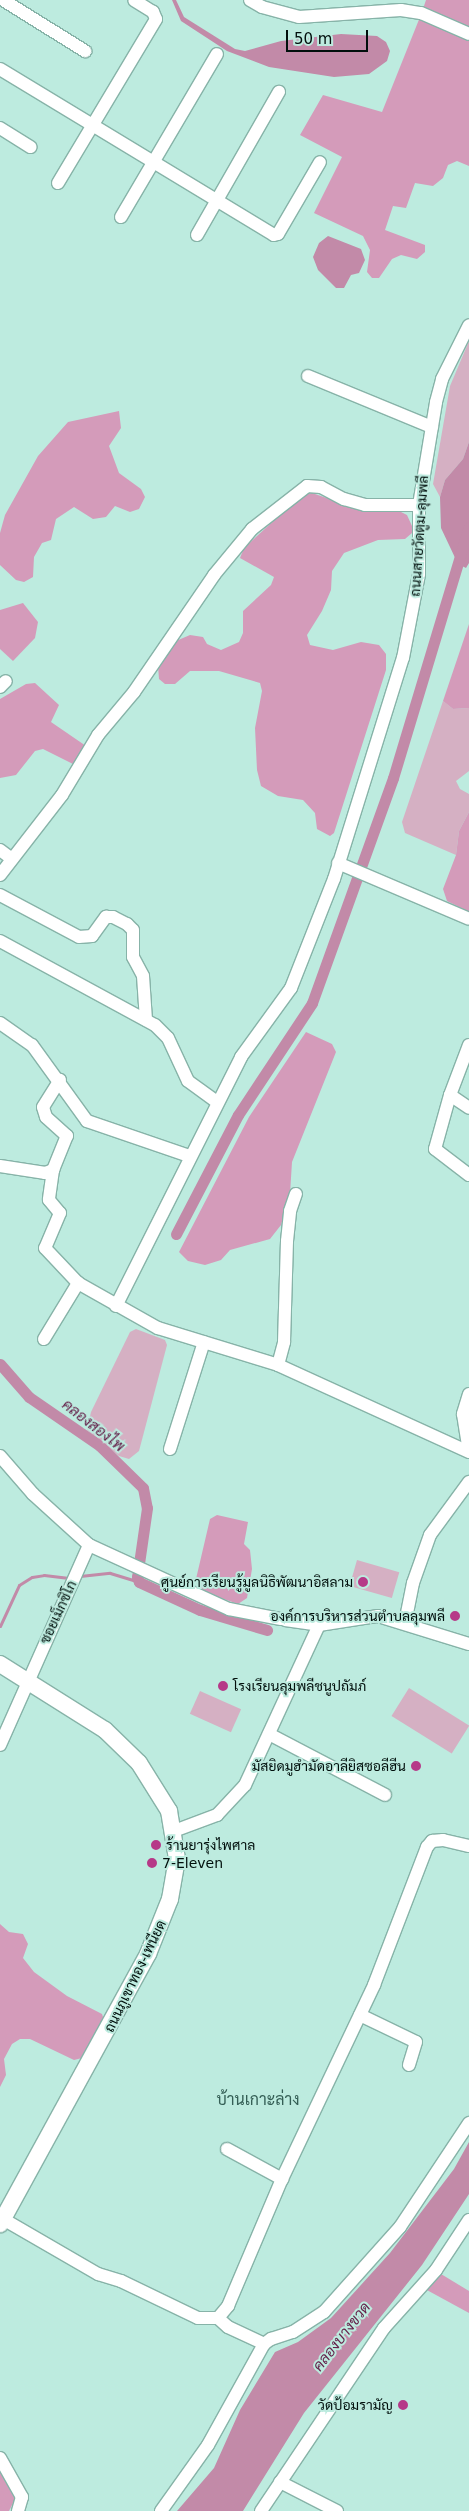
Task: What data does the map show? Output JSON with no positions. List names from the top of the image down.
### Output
{
  "streets": {
    "street": ["ถนนสายวัดตูม-ลุมพลี", "ซอยเม็กซิโก", "ถนนภูเขาทอง-เพนียด"]
  },
  "crossings": [
    ["ซอยเม็กซิโก", "ถนนภูเขาทอง-เพนียด"]
  ],
  "districts": ["บ้านเกาะล่าง"],
  "water": ["คลองสองไพ", "คลองบางขวด"],
  "places": [
    "ศูนย์การเรียนรู้มูลนิธิพัฒนาอิสลาม",
    "องค์การบริหารส่วนตำบลลุมพลี",
    "โรงเรียนลุมพลีชนูปถัมภ์",
    "มัสยิดมูฮำมัดอาลียิสซอลีฮีน",
    "ร้านยารุ่งไพศาล",
    "7-Eleven",
    "วัดป้อมรามัญ"
  ],
  "scale_bar": "50 m"
}
